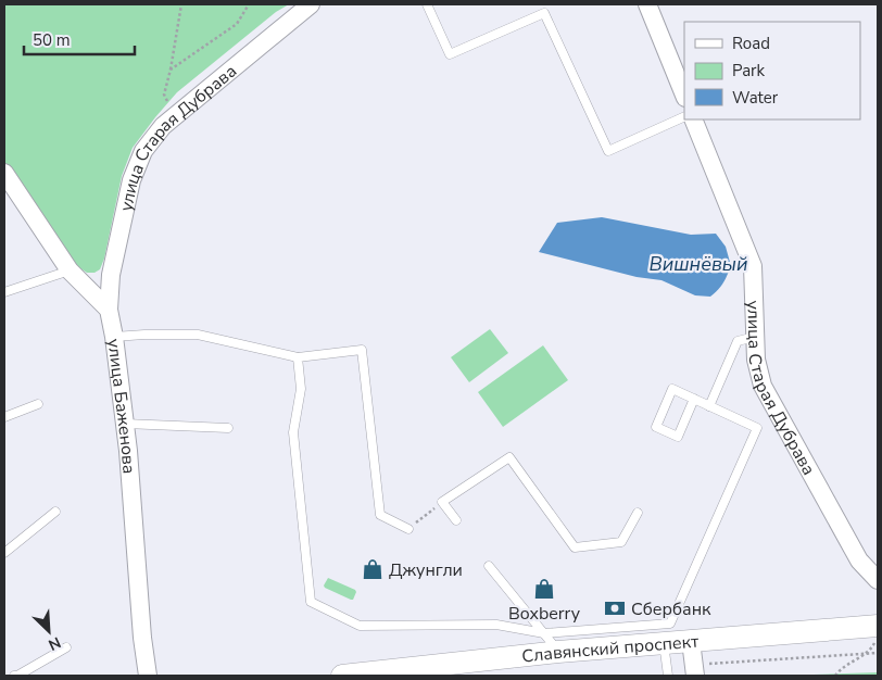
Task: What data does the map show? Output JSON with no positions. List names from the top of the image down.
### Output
{
  "streets": {
    "street": ["улица Старая Дубрава", "улица Баженова", "Славянский проспект"]
  },
  "crossings": [
    ["улица Старая Дубрава", "улица Баженова"]
  ],
  "water": ["Вишнёвый"],
  "places": {
    "shop": ["Джунгли", "Boxberry"],
    "bank": ["Сбербанк"]
  },
  "legend": ["Road", "Park", "Water"],
  "scale_bar": "50 m",
  "north": "bottom right"
}
